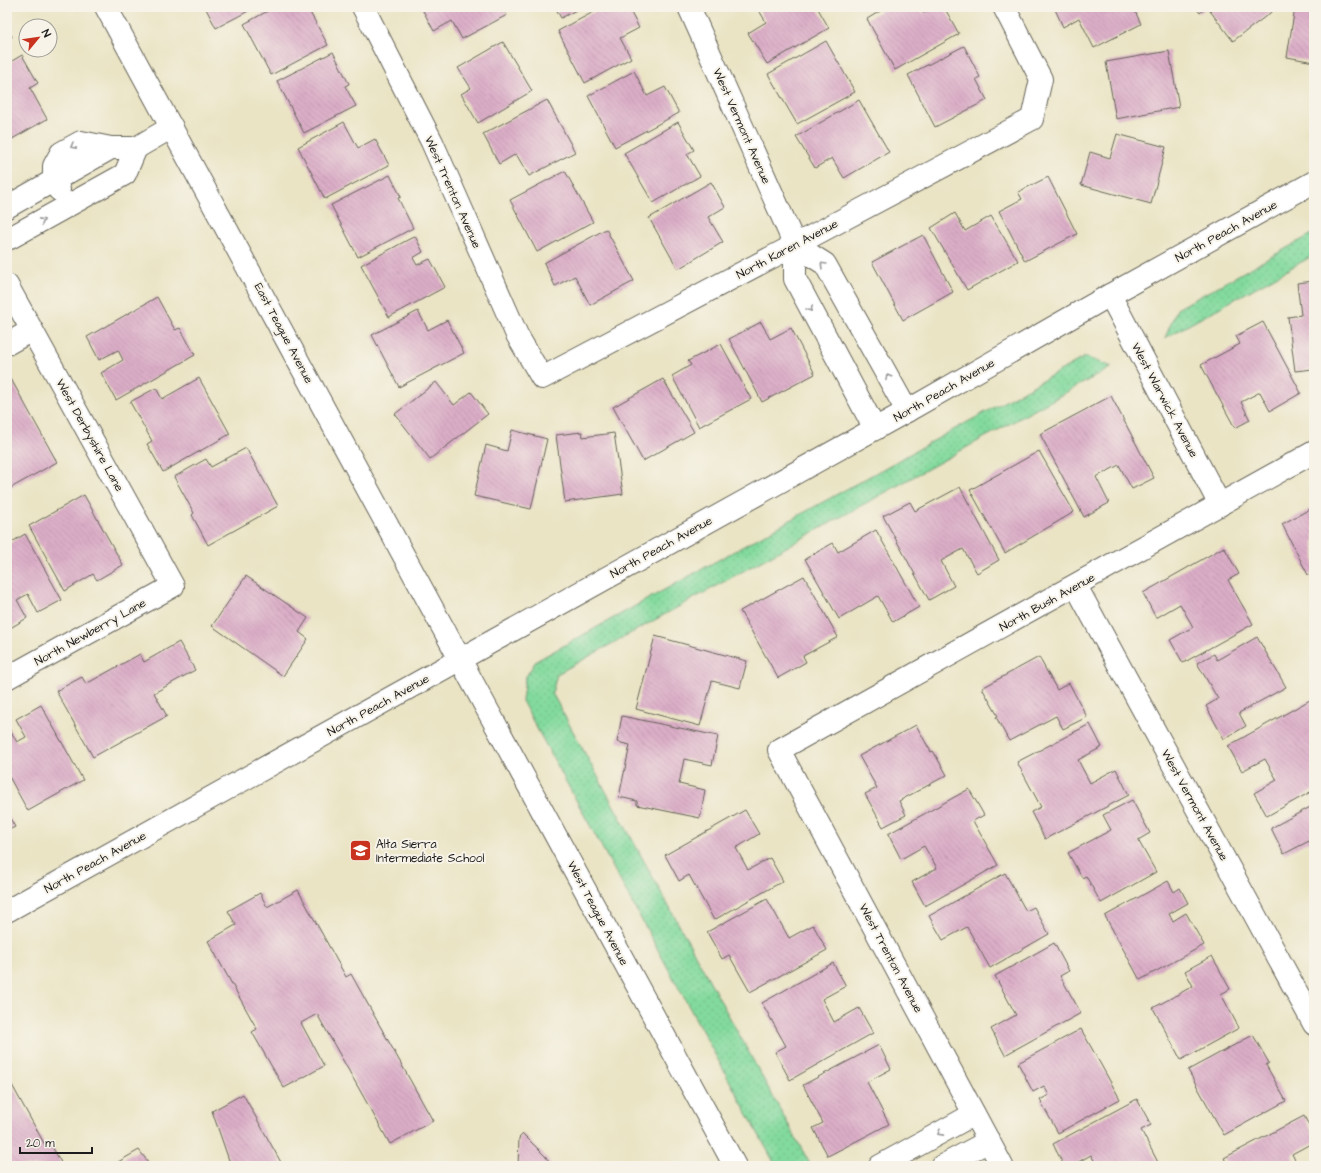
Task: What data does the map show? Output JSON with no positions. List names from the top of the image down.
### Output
{
  "streets": {
    "street": [
      "West Vermont Avenue",
      "West Trenton Avenue",
      "North Peach Avenue",
      "North Karen Avenue",
      "East Teague Avenue",
      "West Warwick Avenue",
      "West Derbyshire Lane",
      "North Bush Avenue",
      "North Newberry Lane",
      "West Teague Avenue"
    ]
  },
  "crossings": [
    ["West Vermont Avenue", "North Peach Avenue"],
    ["West Vermont Avenue", "North Karen Avenue"],
    ["West Vermont Avenue", "North Bush Avenue"],
    ["West Trenton Avenue", "North Karen Avenue"],
    ["West Trenton Avenue", "North Bush Avenue"],
    ["North Peach Avenue", "East Teague Avenue"],
    ["North Peach Avenue", "West Warwick Avenue"],
    ["North Peach Avenue", "West Teague Avenue"],
    ["East Teague Avenue", "West Teague Avenue"],
    ["West Warwick Avenue", "North Bush Avenue"],
    ["West Derbyshire Lane", "North Newberry Lane"]
  ],
  "places": {
    "school or university": ["Alta Sierra Intermediate School"]
  },
  "scale_bar": "20 m",
  "north": "top right"
}
